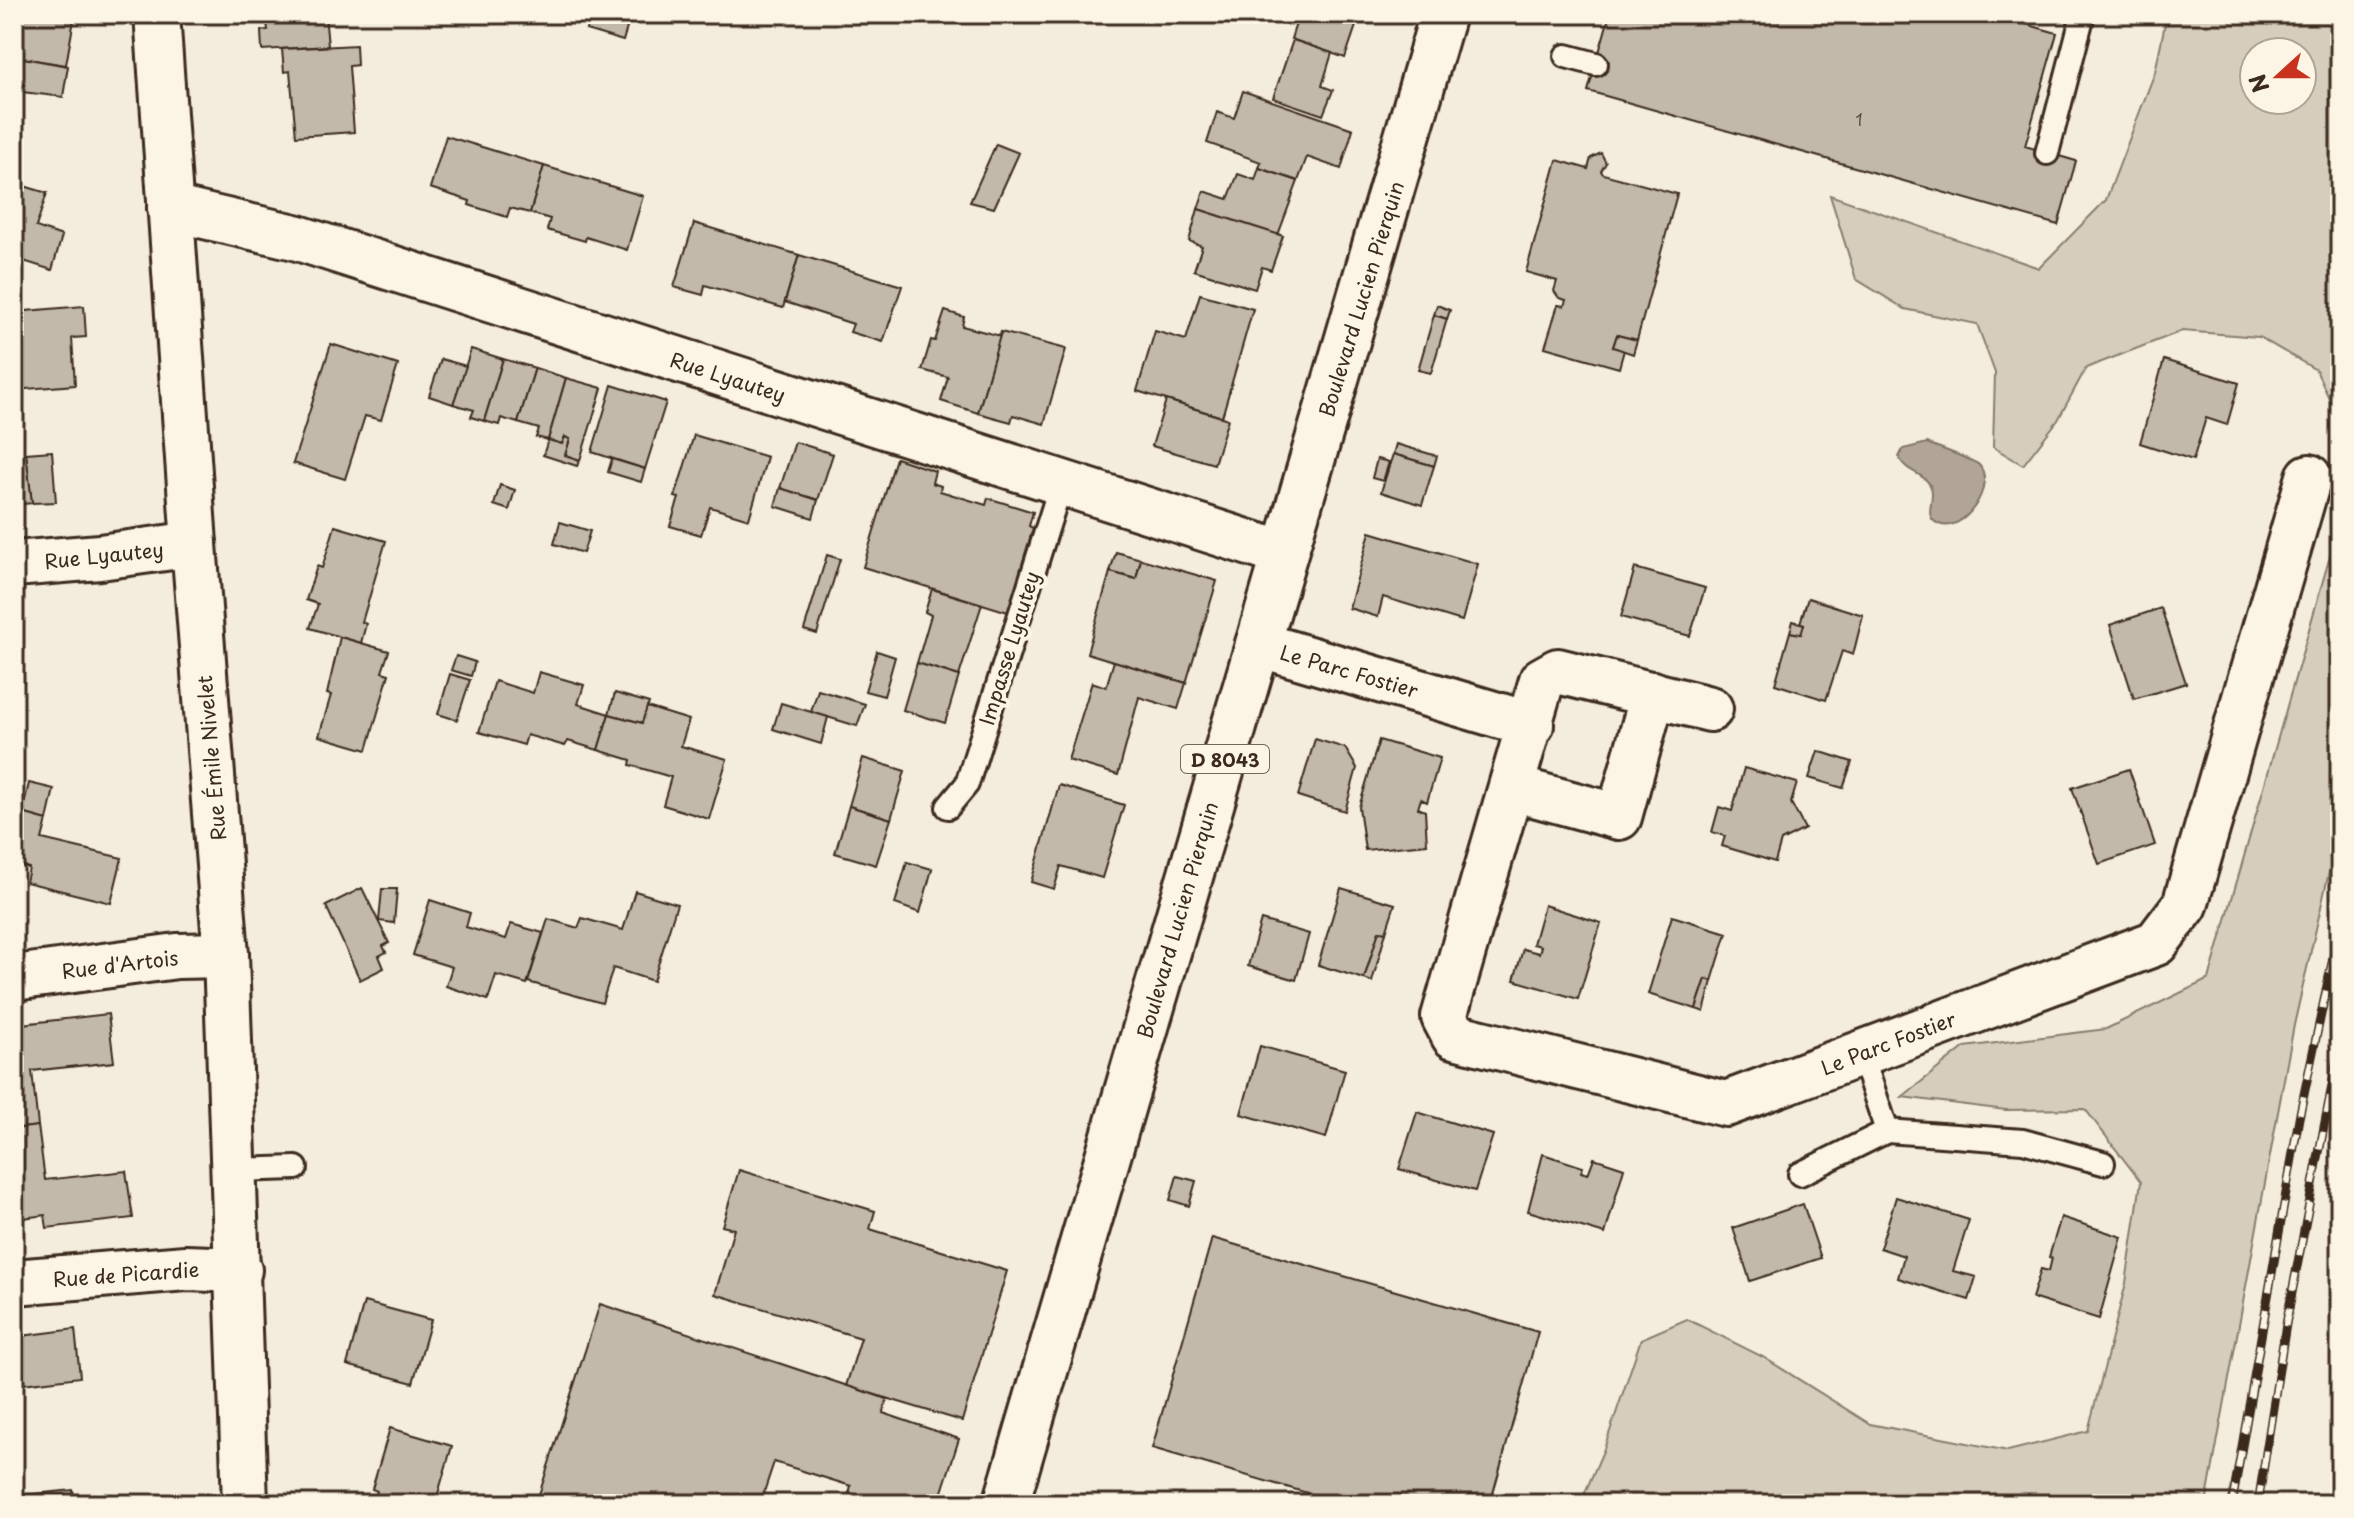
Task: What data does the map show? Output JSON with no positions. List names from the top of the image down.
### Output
{
  "streets": {
    "street": [
      "Boulevard Lucien Pierquin",
      "Rue Lyautey",
      "Le Parc Fostier",
      "Rue Émile Nivelet",
      "D 8043",
      "Rue d'Artois",
      "Rue de Picardie"
    ],
    "lane": ["Impasse Lyautey"]
  },
  "crossings": [
    ["Boulevard Lucien Pierquin", "Rue Lyautey"],
    ["Boulevard Lucien Pierquin", "Le Parc Fostier"],
    ["Rue Lyautey", "Impasse Lyautey"],
    ["Rue Lyautey", "Rue Émile Nivelet"],
    ["Rue Émile Nivelet", "Rue d'Artois"],
    ["Rue Émile Nivelet", "Rue de Picardie"]
  ],
  "house_numbers": ["1"],
  "north": "left"
}
